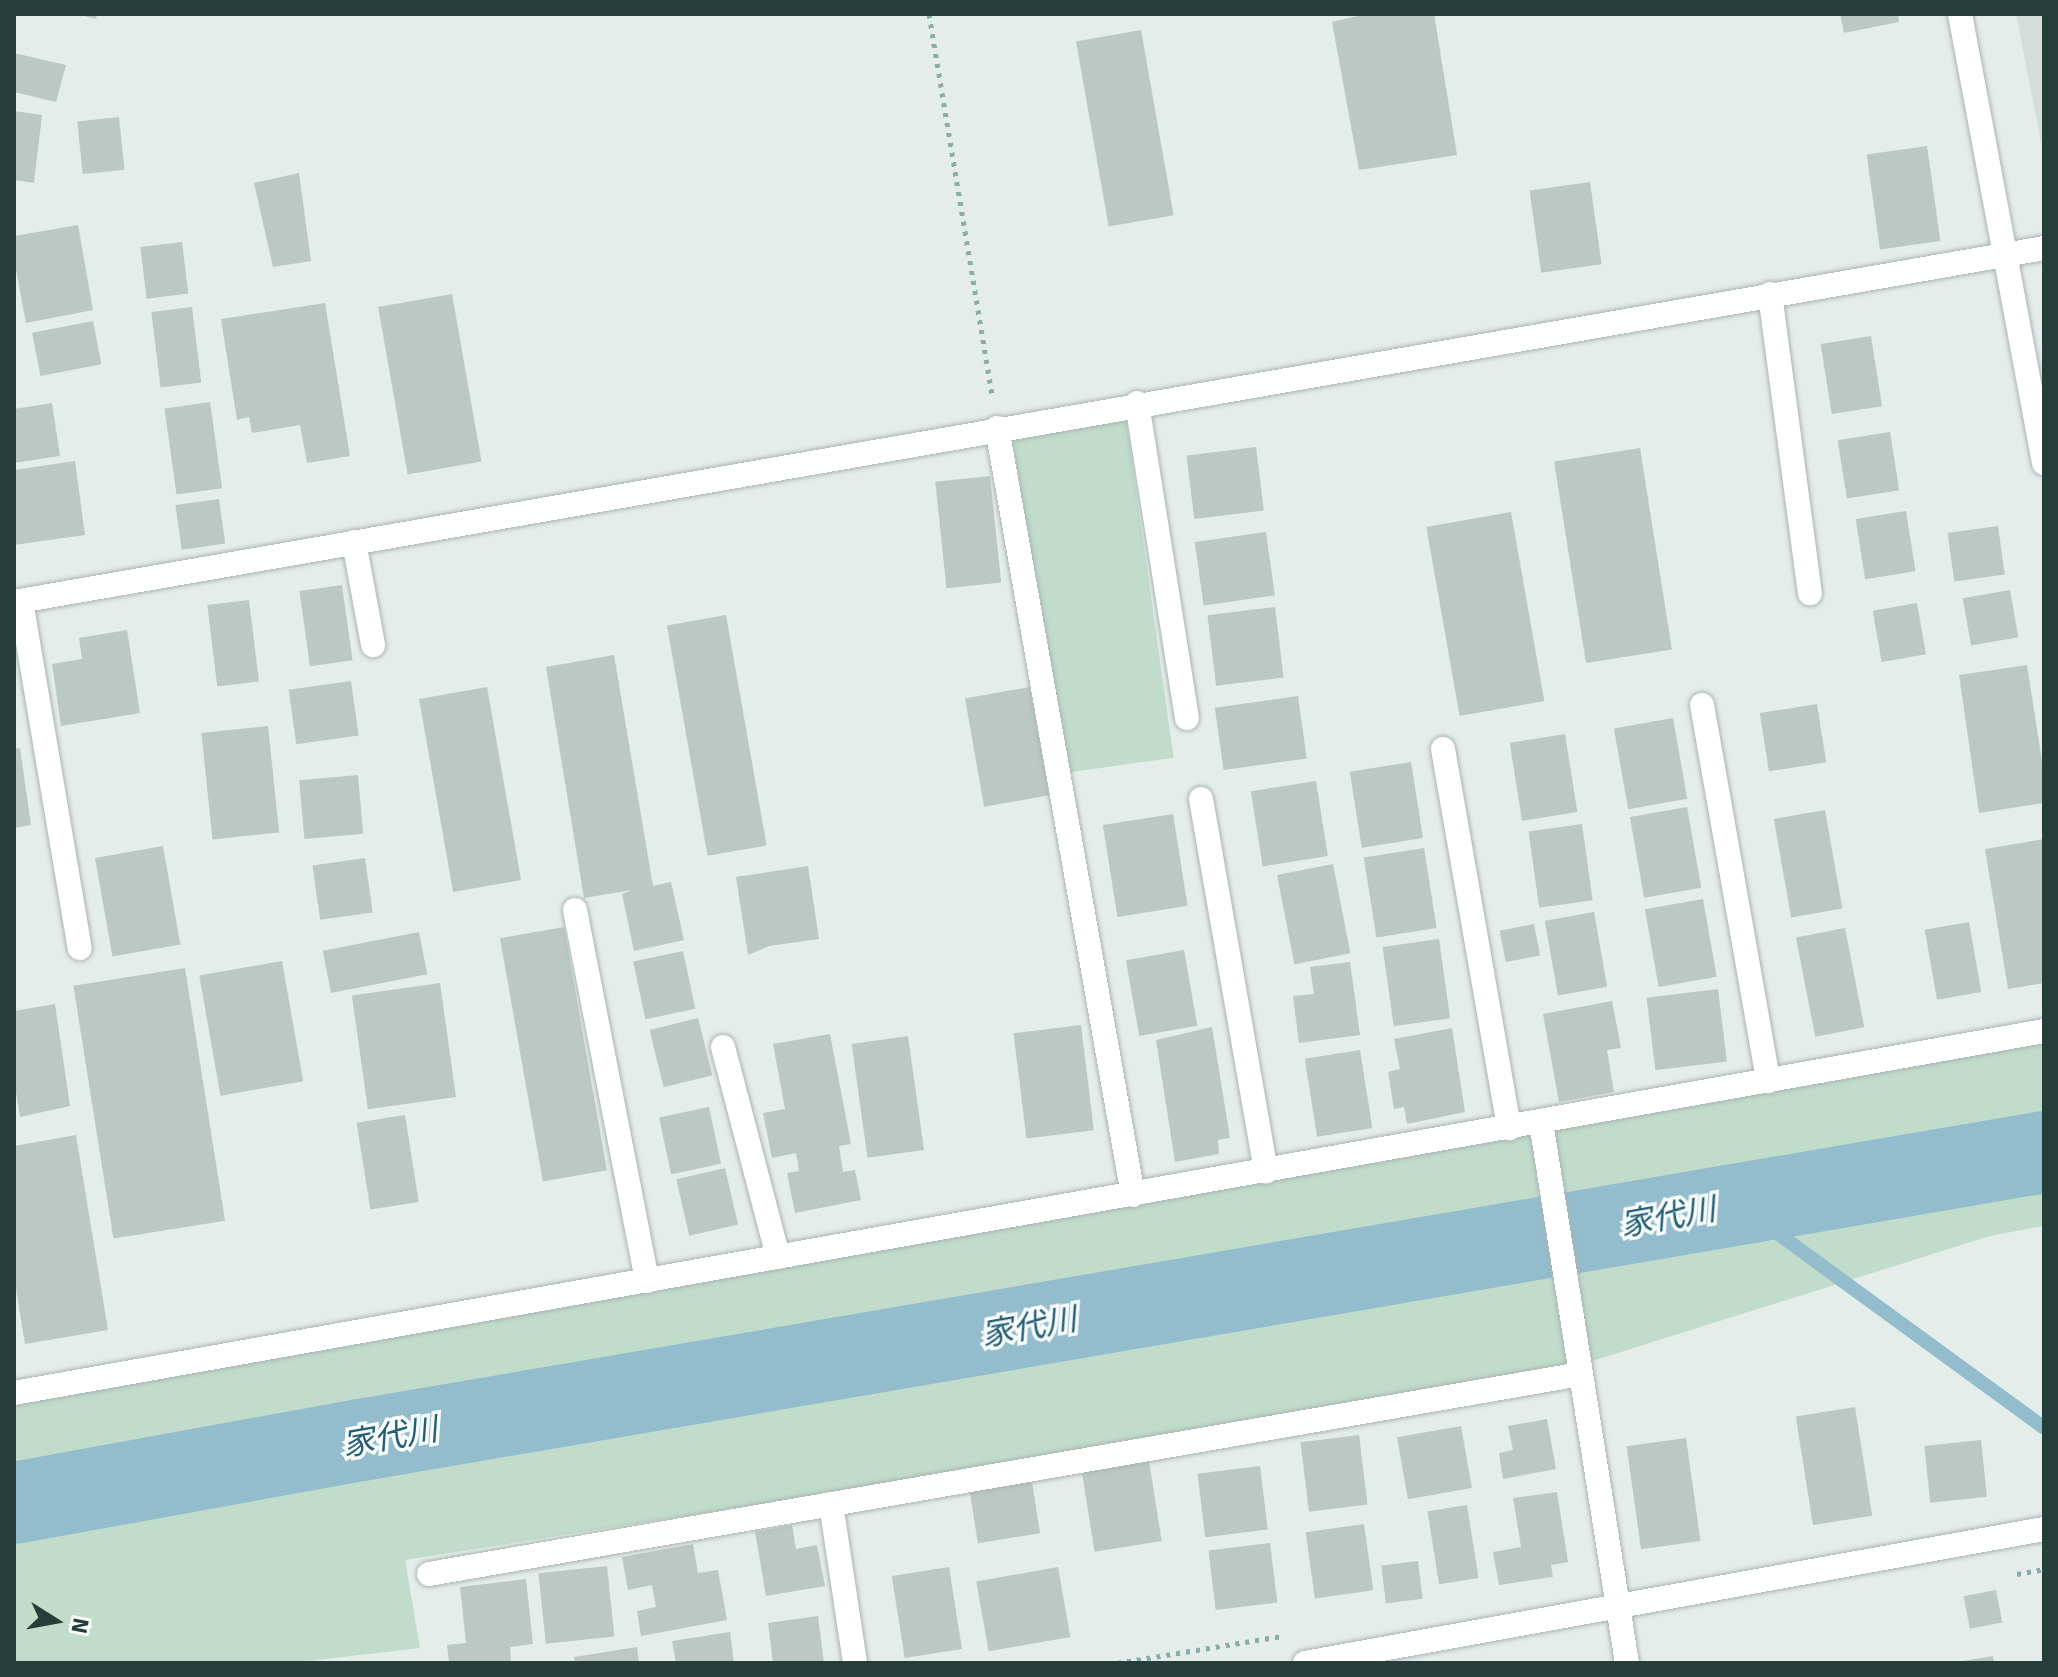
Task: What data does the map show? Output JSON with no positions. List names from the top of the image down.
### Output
{
  "water": ["家代川"],
  "north": "right"
}
